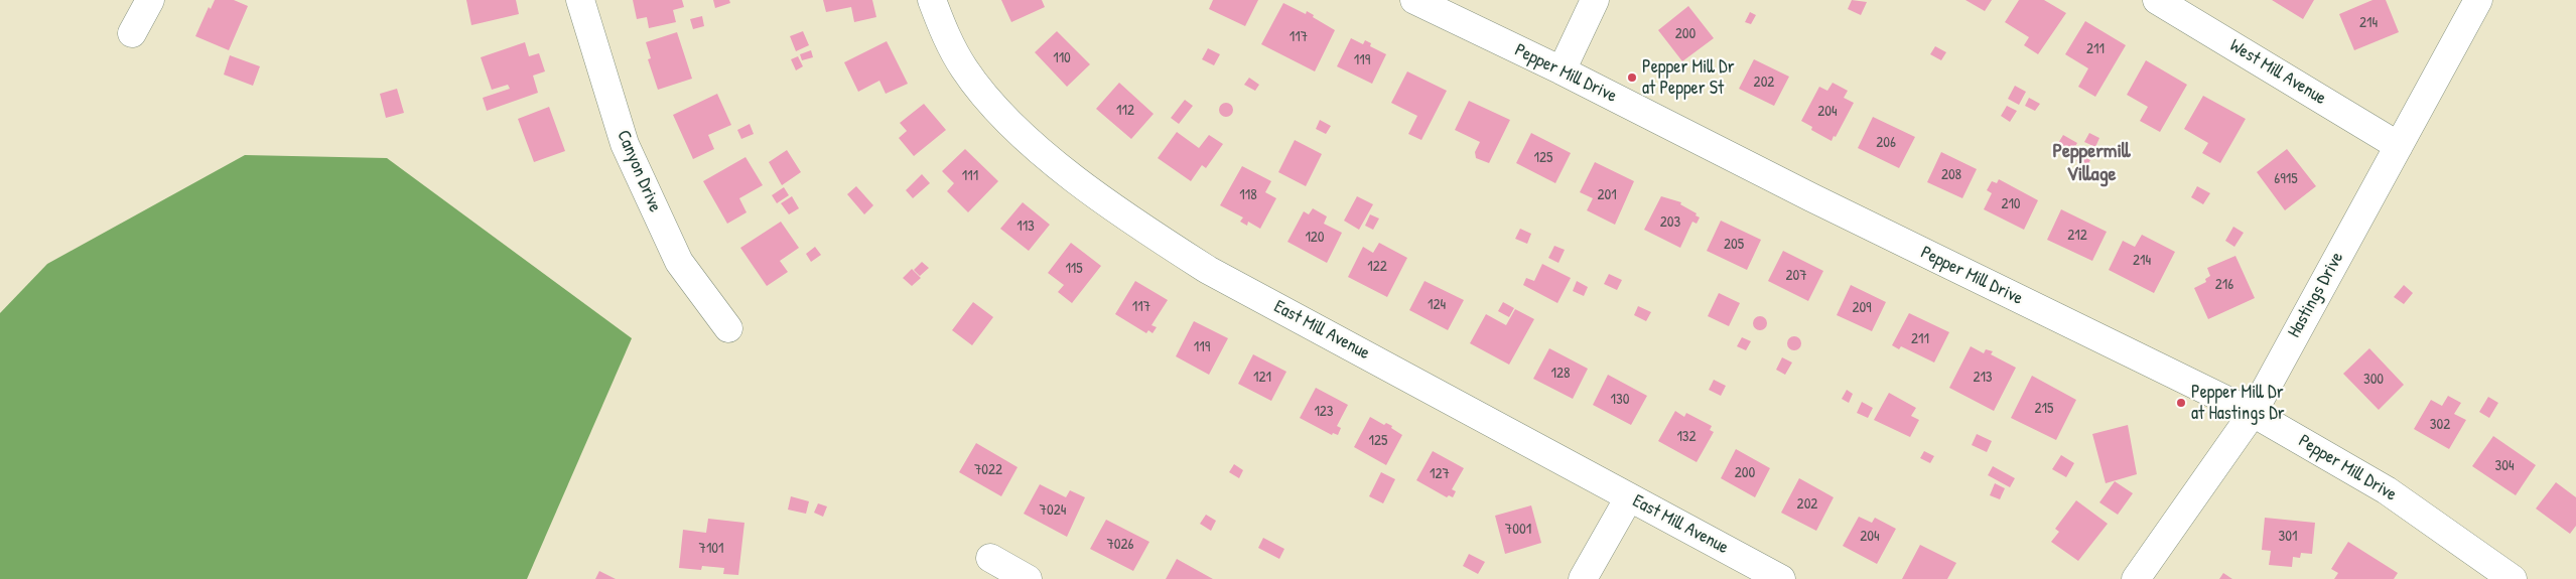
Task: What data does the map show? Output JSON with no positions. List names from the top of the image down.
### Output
{
  "streets": {
    "street": [
      "West Mill Avenue",
      "Pepper Mill Drive",
      "Canyon Drive",
      "Hastings Drive",
      "East Mill Avenue"
    ]
  },
  "crossings": [
    ["West Mill Avenue", "Hastings Drive"],
    ["Pepper Mill Drive", "Hastings Drive"]
  ],
  "districts": ["Peppermill Village"],
  "places": ["Pepper Mill Dr at Pepper St", "Pepper Mill Dr at Hastings Dr"],
  "house_numbers": [
    "214",
    "200",
    "117",
    "211",
    "110",
    "119",
    "202",
    "112",
    "204",
    "206",
    "125",
    "208",
    "111",
    "6915",
    "118",
    "201",
    "210",
    "203",
    "113",
    "212",
    "120",
    "205",
    "214",
    "122",
    "115",
    "207",
    "216",
    "124",
    "117",
    "209",
    "211",
    "119",
    "128",
    "121",
    "213",
    "300",
    "130",
    "215",
    "123",
    "302",
    "132",
    "125",
    "304",
    "7022",
    "200",
    "127",
    "202",
    "7024",
    "7001",
    "204",
    "301",
    "7026",
    "7101"
  ]
}
